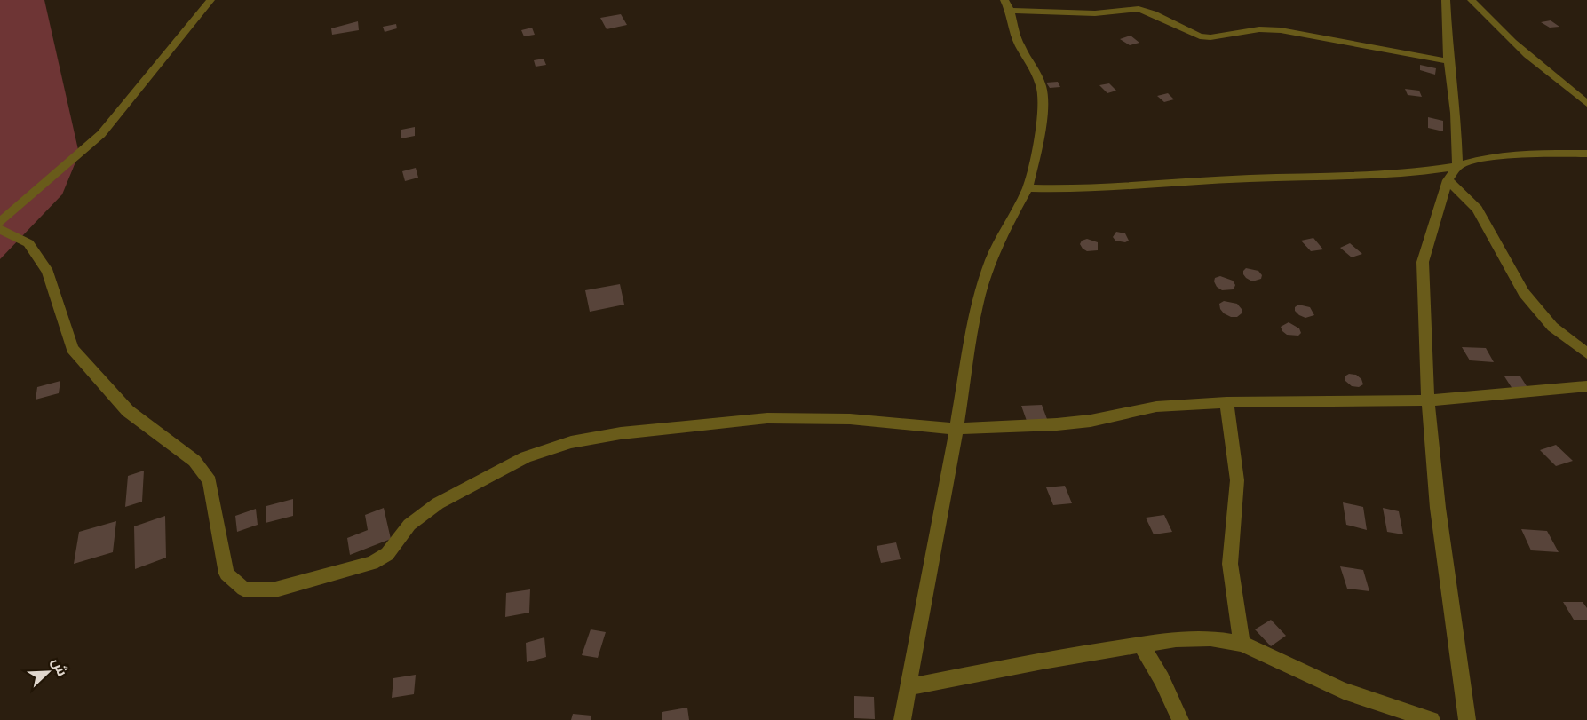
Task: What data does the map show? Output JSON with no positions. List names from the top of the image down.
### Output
{
  "north": "top right"
}
